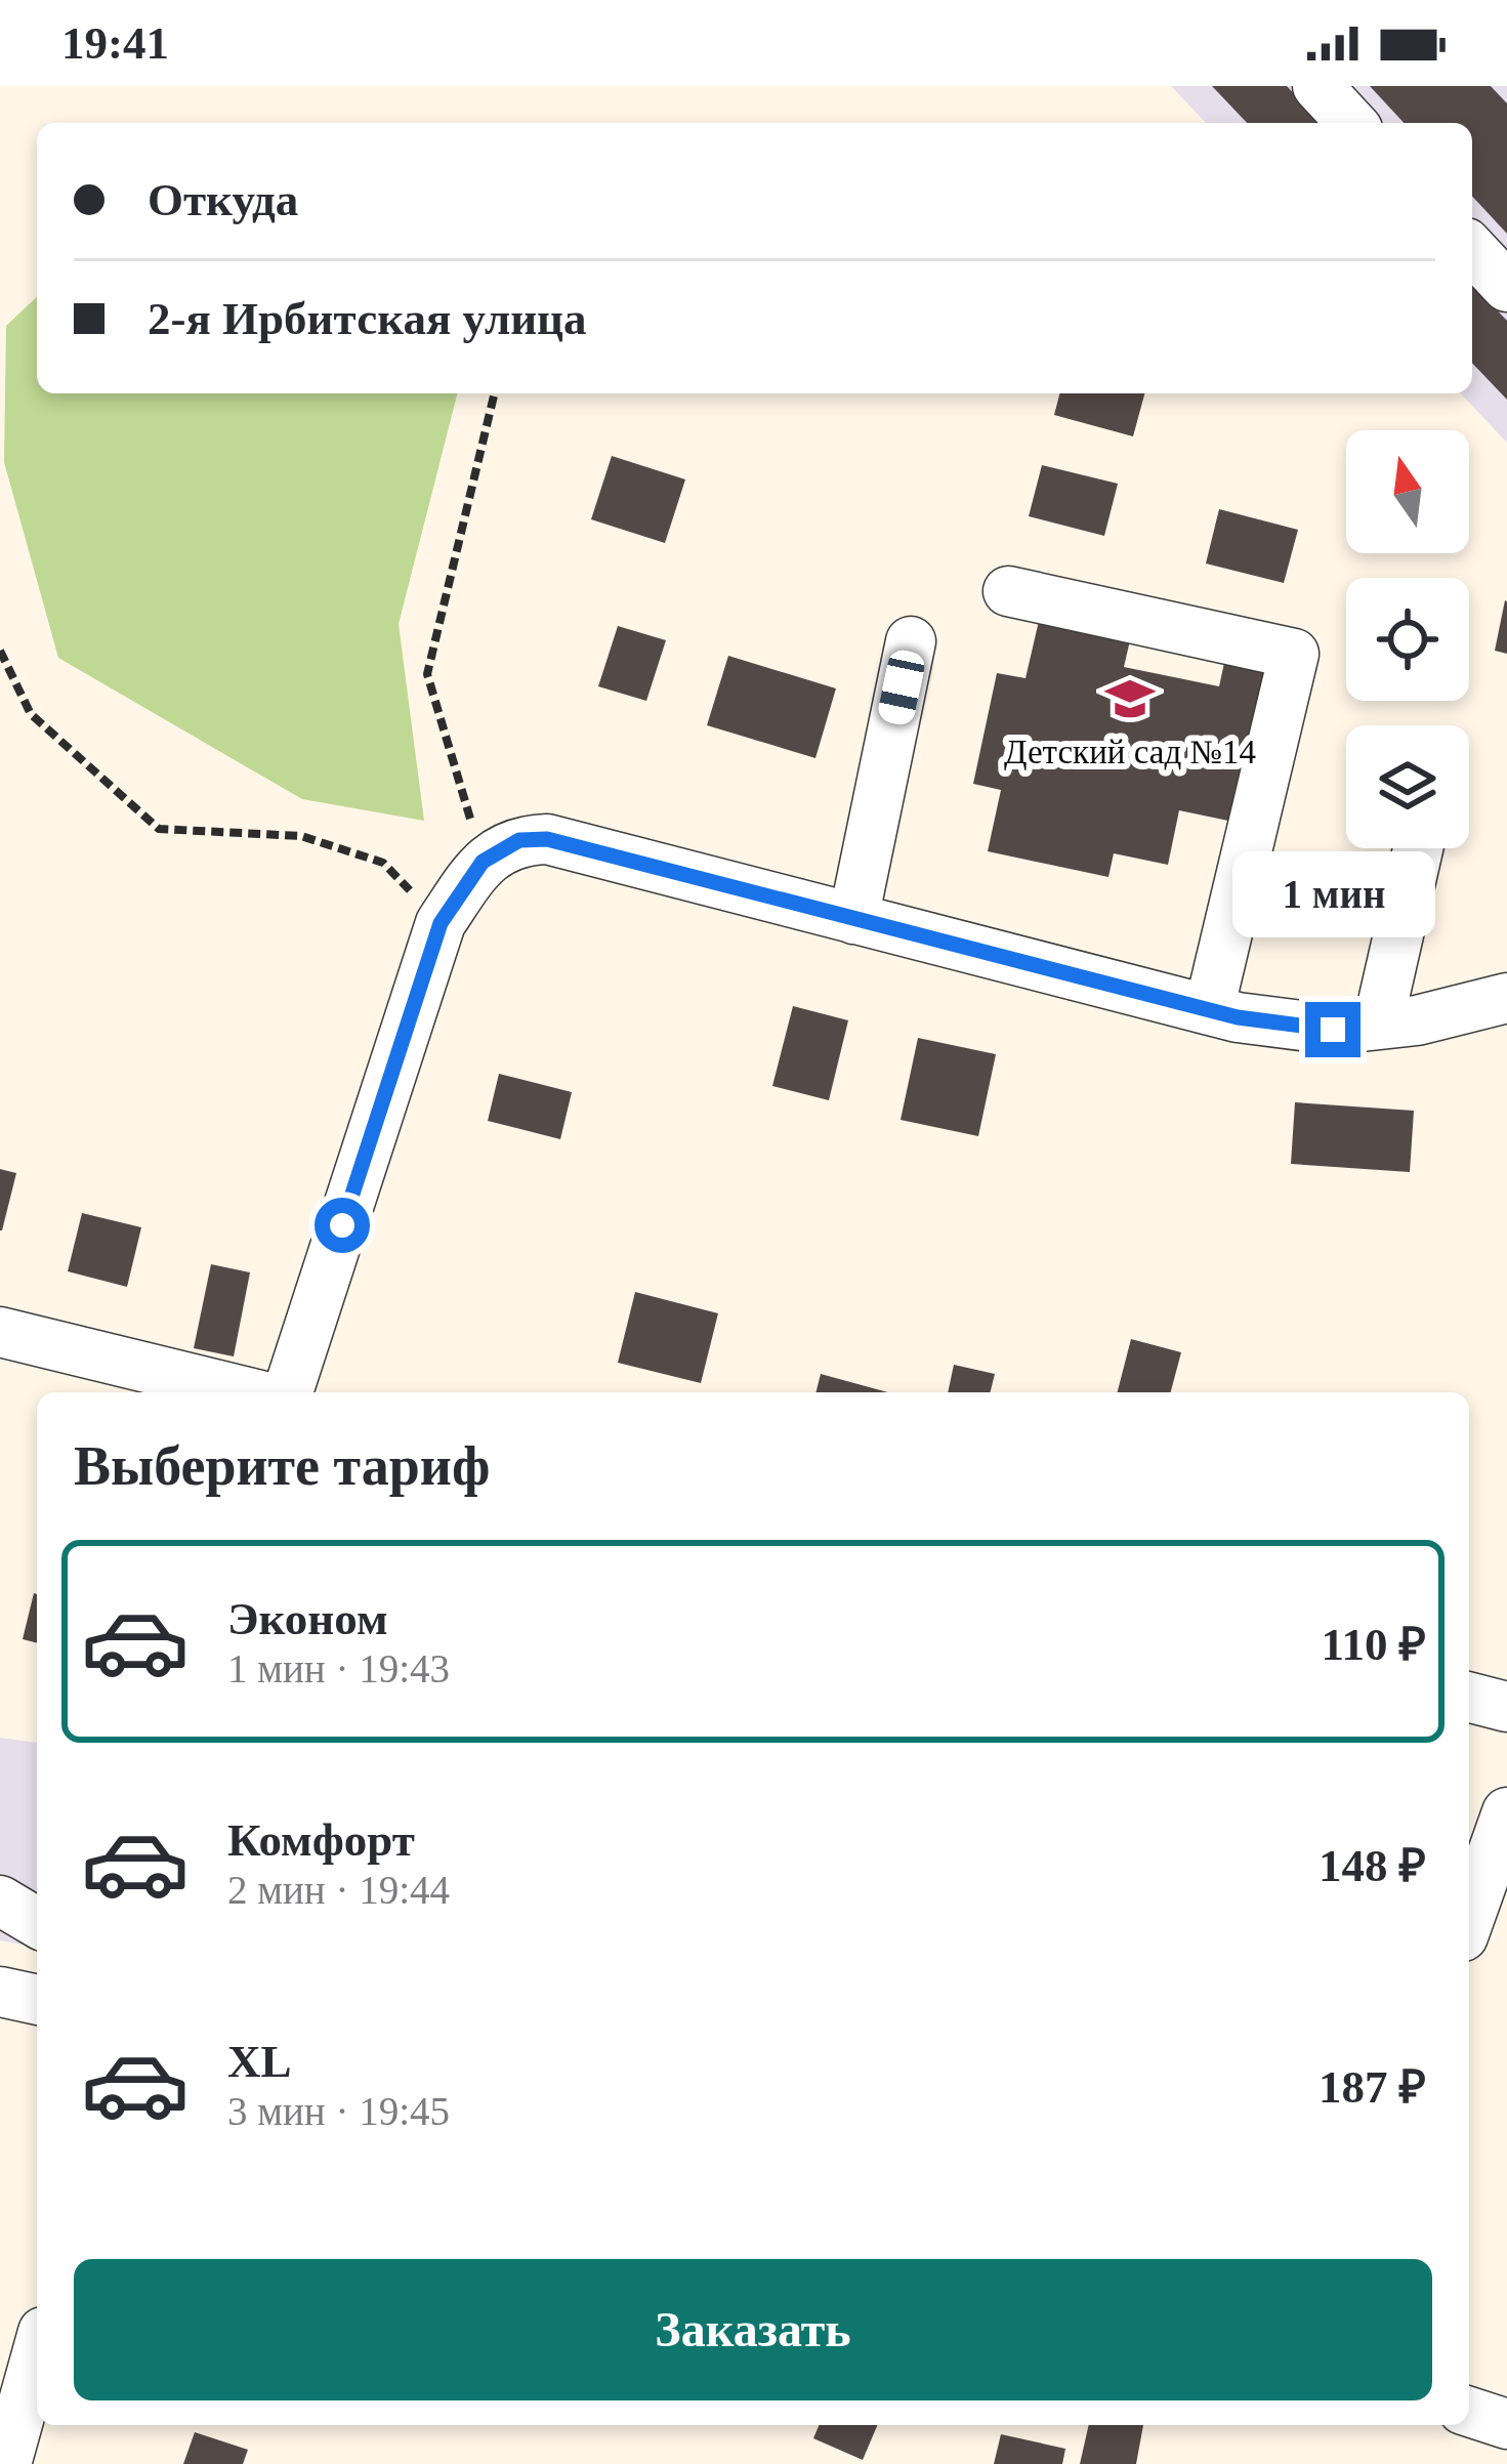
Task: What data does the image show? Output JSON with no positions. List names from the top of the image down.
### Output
{
  "places": {
    "school or university": ["Детский сад №14"]
  },
  "north": "top",
  "page": {
    "status": "19:41",
    "banner": ["Откуда", "2-я Ирбитская улица"],
    "bubble": "1 мин",
    "heading": "Выберите тариф",
    "list": [
      {
        "name": "Эконом",
        "note": "1 мин · 19:43",
        "value": "110 ₽"
      },
      {
        "name": "Комфорт",
        "note": "2 мин · 19:44",
        "value": "148 ₽"
      },
      {
        "name": "XL",
        "note": "3 мин · 19:45",
        "value": "187 ₽"
      }
    ],
    "buttons": "Заказать"
  }
}
